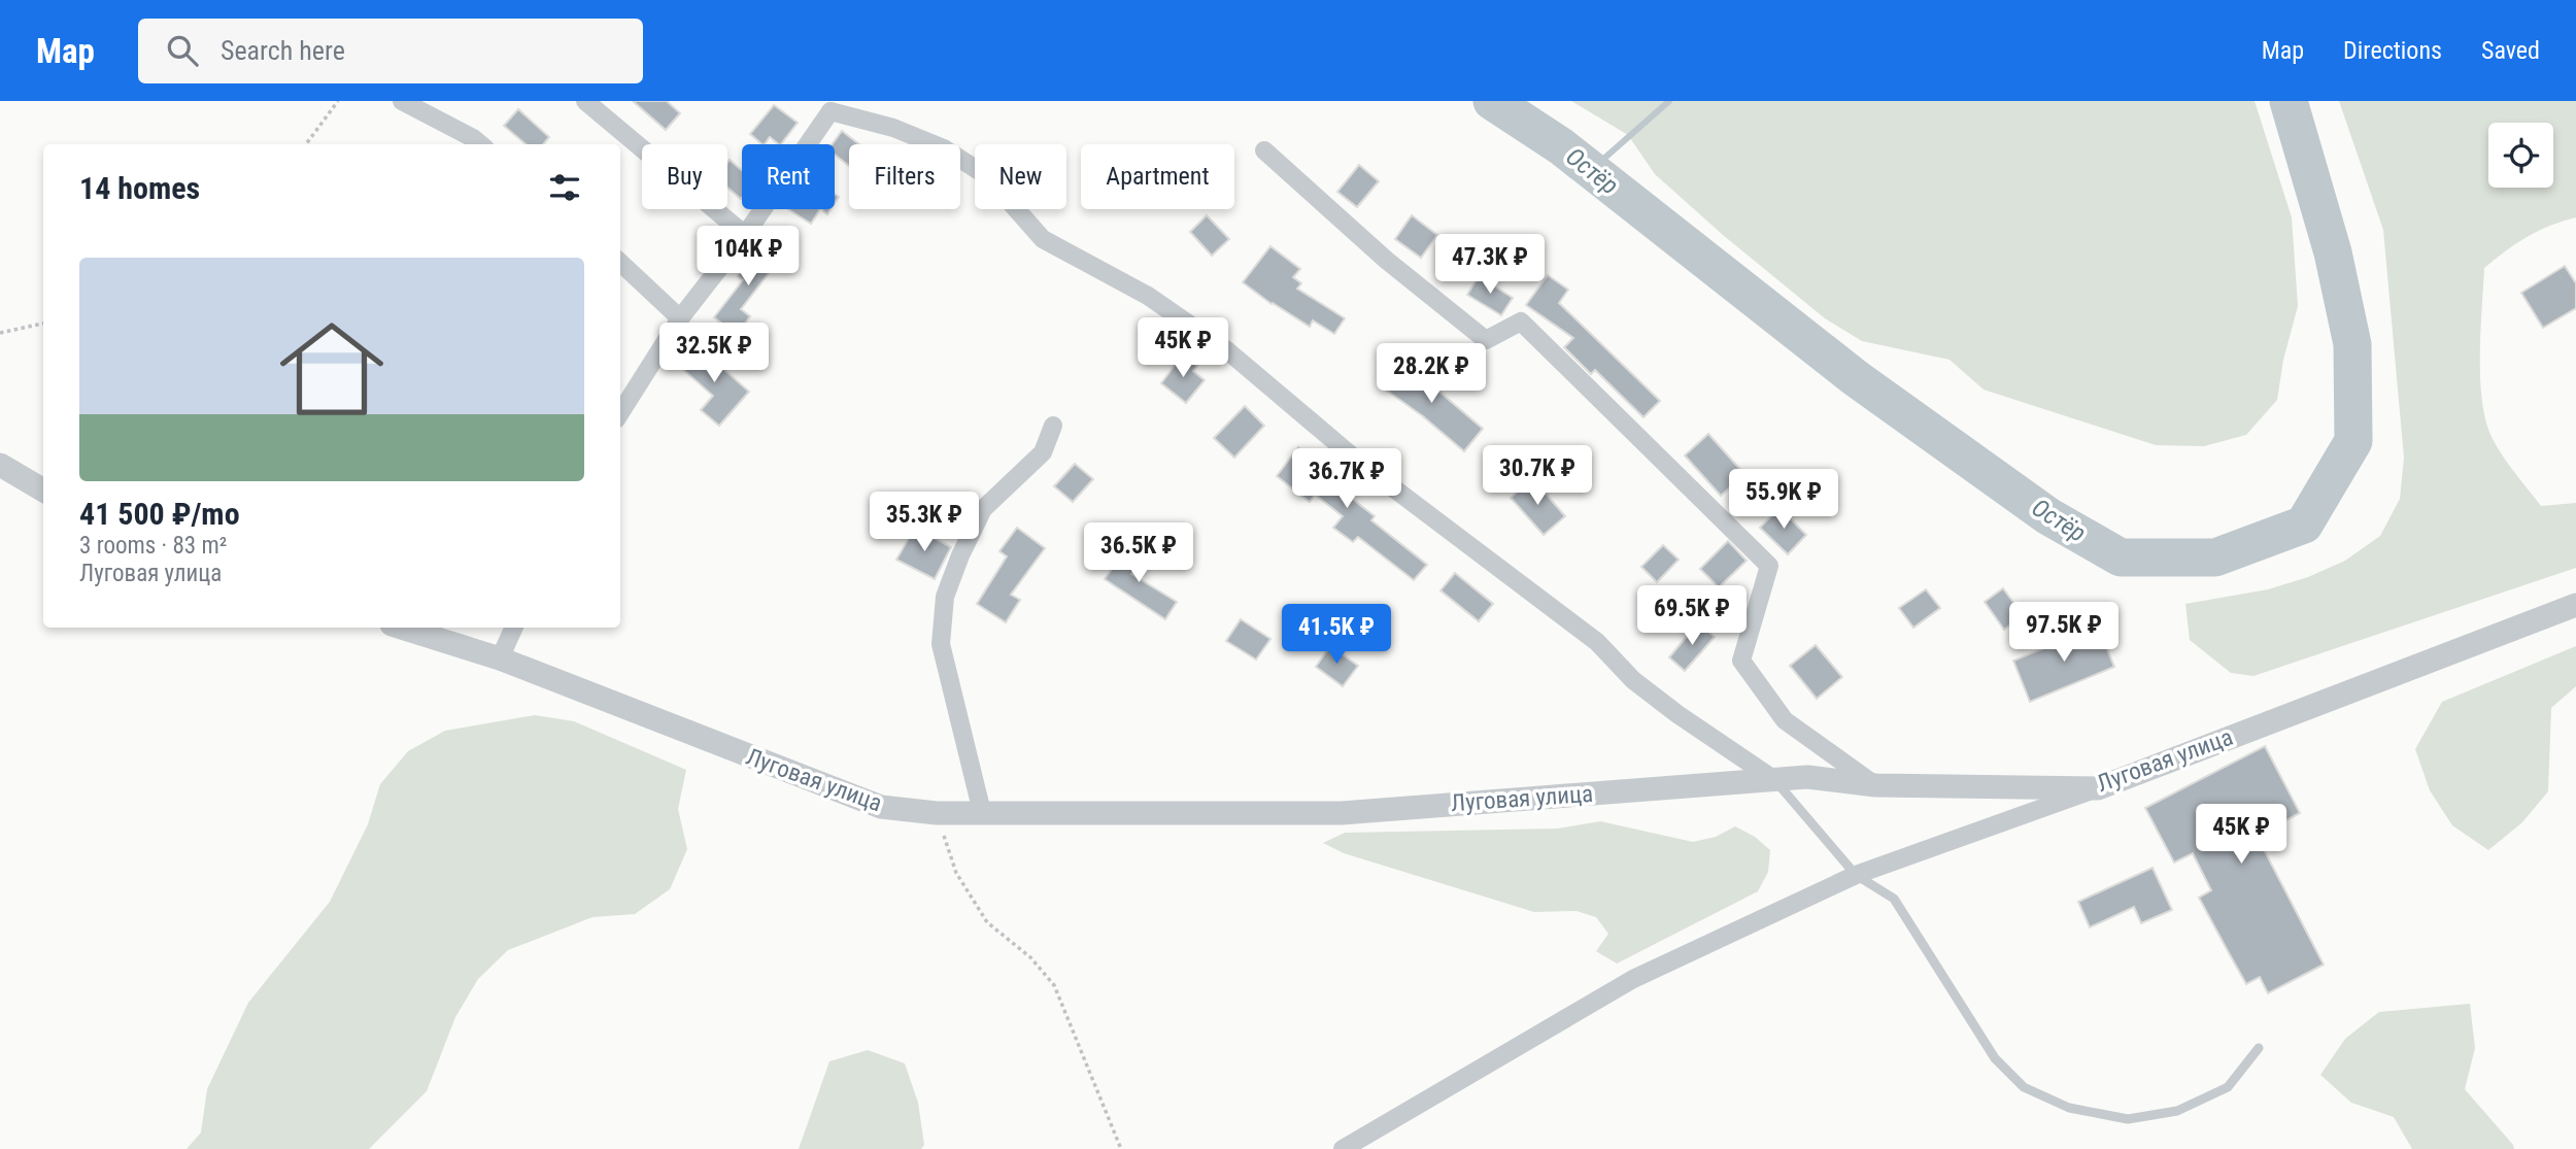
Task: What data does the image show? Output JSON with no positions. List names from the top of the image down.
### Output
{
  "streets": {
    "street": ["Луговая улица"]
  },
  "water": ["Остёр"],
  "page": {
    "header": "Map",
    "search": "Search here",
    "nav": ["Map", "Directions", "Saved"],
    "chip": [
      "Buy",
      "Rent",
      "Filters",
      "New",
      "Apartment"
    ],
    "heading": "14 homes",
    "price": [
      "104K ₽",
      "47.3K ₽",
      "45K ₽",
      "32.5K ₽",
      "28.2K ₽",
      "30.7K ₽",
      "36.7K ₽",
      "55.9K ₽",
      "35.3K ₽",
      "36.5K ₽",
      "69.5K ₽",
      "97.5K ₽",
      "41.5K ₽",
      "45K ₽"
    ],
    "list": [
      {
        "name": "41 500 ₽/mo",
        "note": "3 rooms · 83 m² · Луговая улица"
      }
    ]
  }
}
